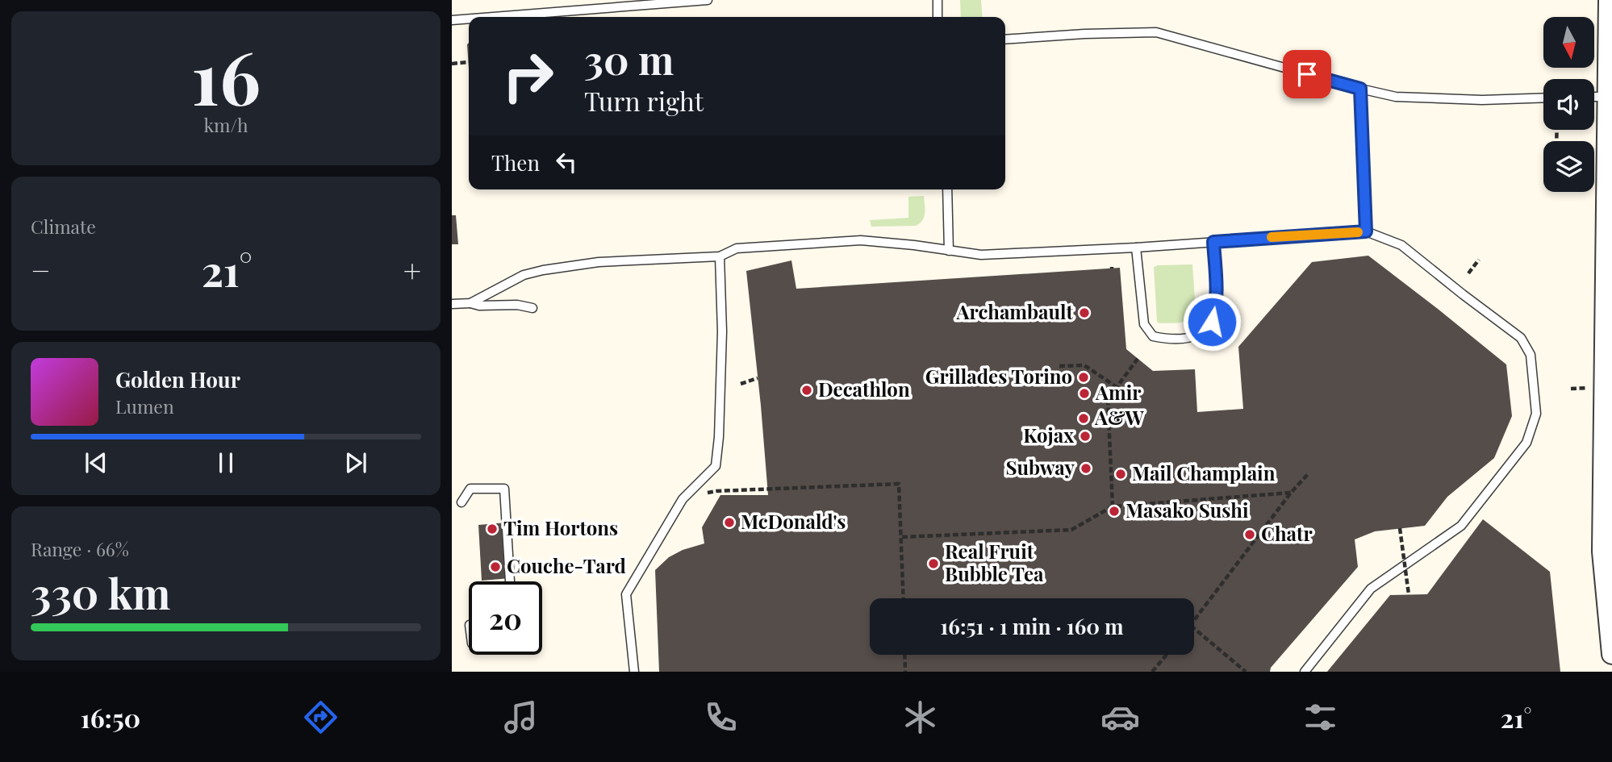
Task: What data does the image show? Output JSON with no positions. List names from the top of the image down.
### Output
{
  "places": [
    "Archambault",
    "Grillades Torino",
    "Decathlon",
    "Amir",
    "A&W",
    "Kojax",
    "Subway",
    "Mail Champlain",
    "Masako Sushi",
    "McDonald's",
    "Tim Hortons",
    "Chatr",
    "Real Fruit Bubble Tea",
    "Couche-Tard"
  ],
  "north": "bottom",
  "page": {
    "tile": [
      ["16", "km/h"],
      "Climate",
      ["Range · 66%", "330 km"]
    ],
    "turn": ["30 m", "Turn right"],
    "then": "Then",
    "heat": ["−", "21°", "+"],
    "song": ["Golden Hour", "Lumen"],
    "limit": "20",
    "trip": "16:51 · 1 min · 160 m",
    "tabs": ["16:50", "21°"]
  }
}
